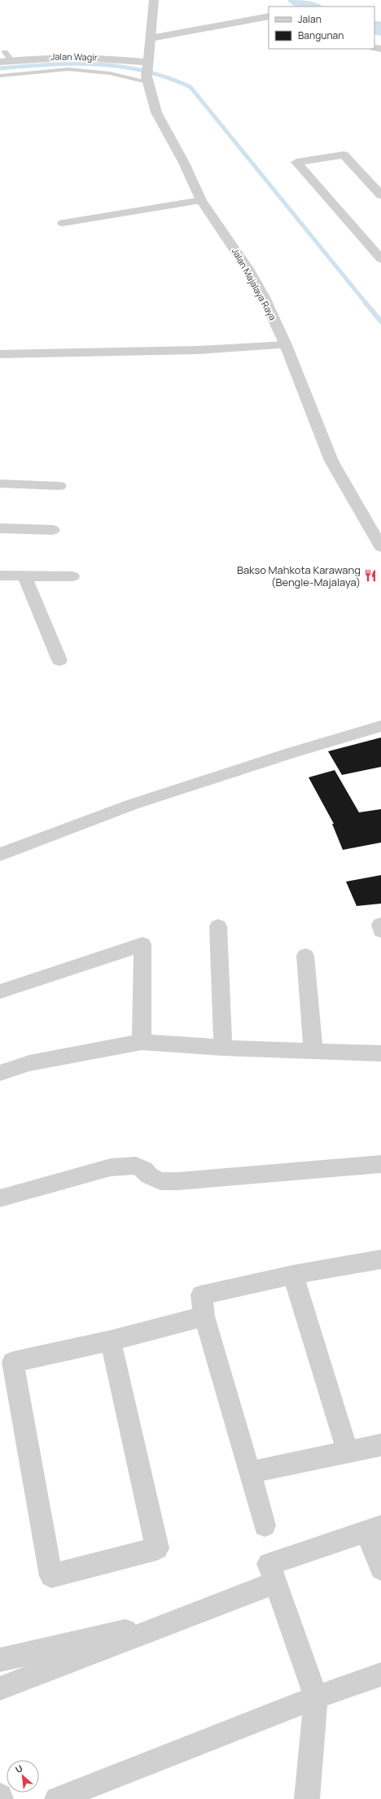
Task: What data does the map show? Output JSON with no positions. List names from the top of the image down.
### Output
{
  "streets": {
    "street": ["Jalan Wagir", "Jalan Majalaya Raya"]
  },
  "crossings": [
    ["Jalan Wagir", "Jalan Majalaya Raya"]
  ],
  "places": {
    "restaurant": ["Bakso Mahkota Karawang (Bengle-Majalaya)"]
  },
  "legend": ["Jalan", "Bangunan"],
  "north": "top left"
}
